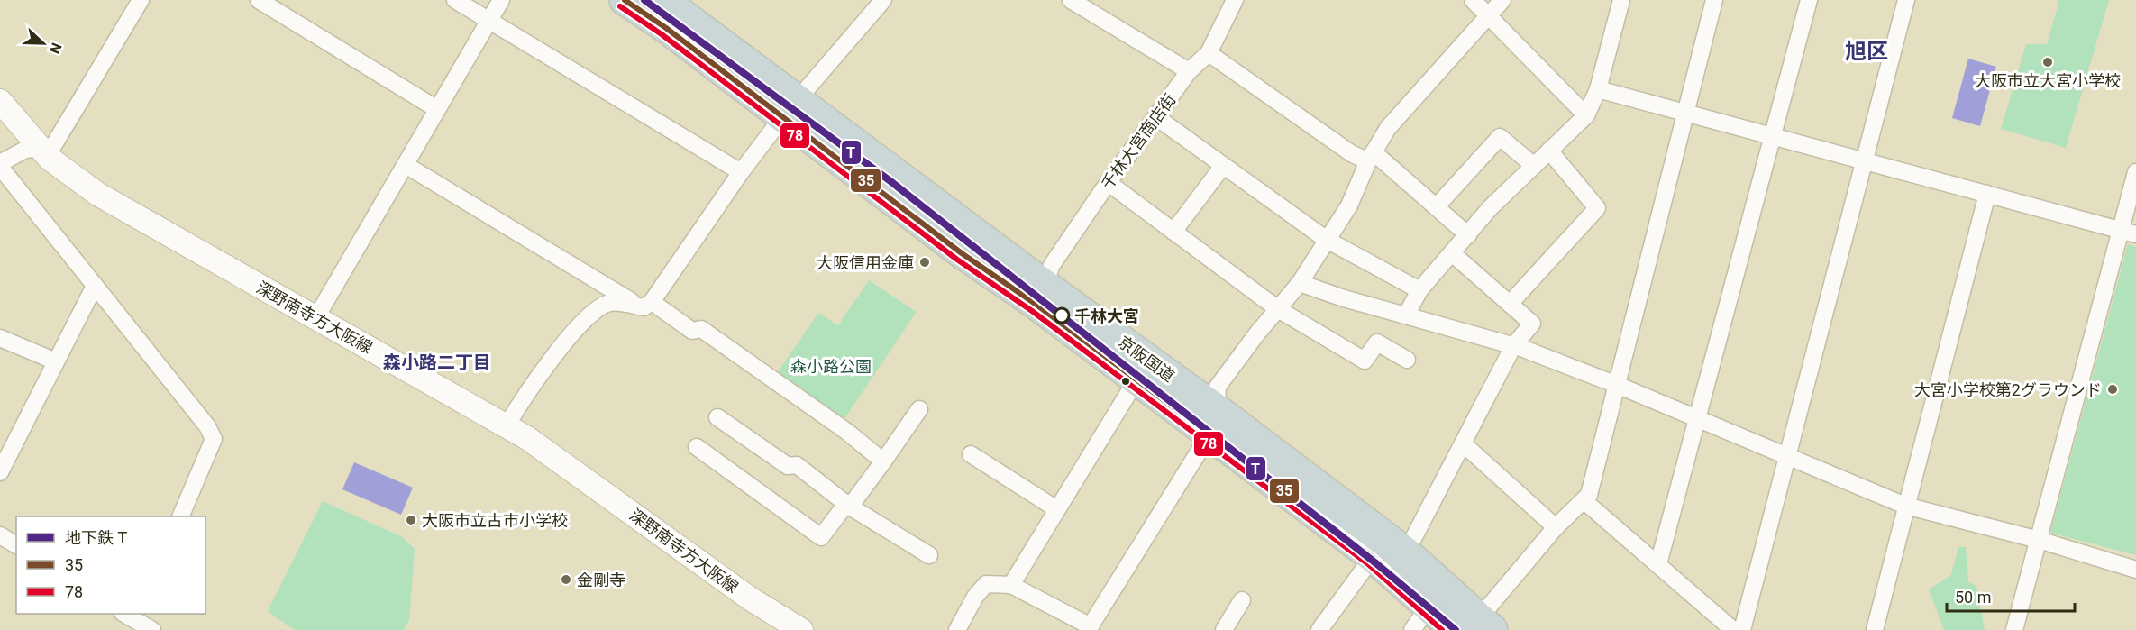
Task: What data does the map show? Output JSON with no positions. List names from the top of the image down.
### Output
{
  "streets": {
    "highway": ["京阪国道"],
    "main road": ["深野南寺方大阪線"],
    "street": ["千林大宮商店街"]
  },
  "crossings": [
    ["千林大宮商店街", "京阪国道"]
  ],
  "districts": ["旭区", "森小路二丁目"],
  "parks": ["森小路公園"],
  "places": [
    "大阪市立大宮小学校",
    "大阪信用金庫",
    "千林大宮",
    "大宮小学校第2グラウンド",
    "大阪市立古市小学校",
    "金剛寺"
  ],
  "lines": ["metro line T", "transit line 35", "transit line 78"],
  "legend": ["地下鉄 T", "35", "78"],
  "scale_bar": "50 m",
  "north": "right"
}
